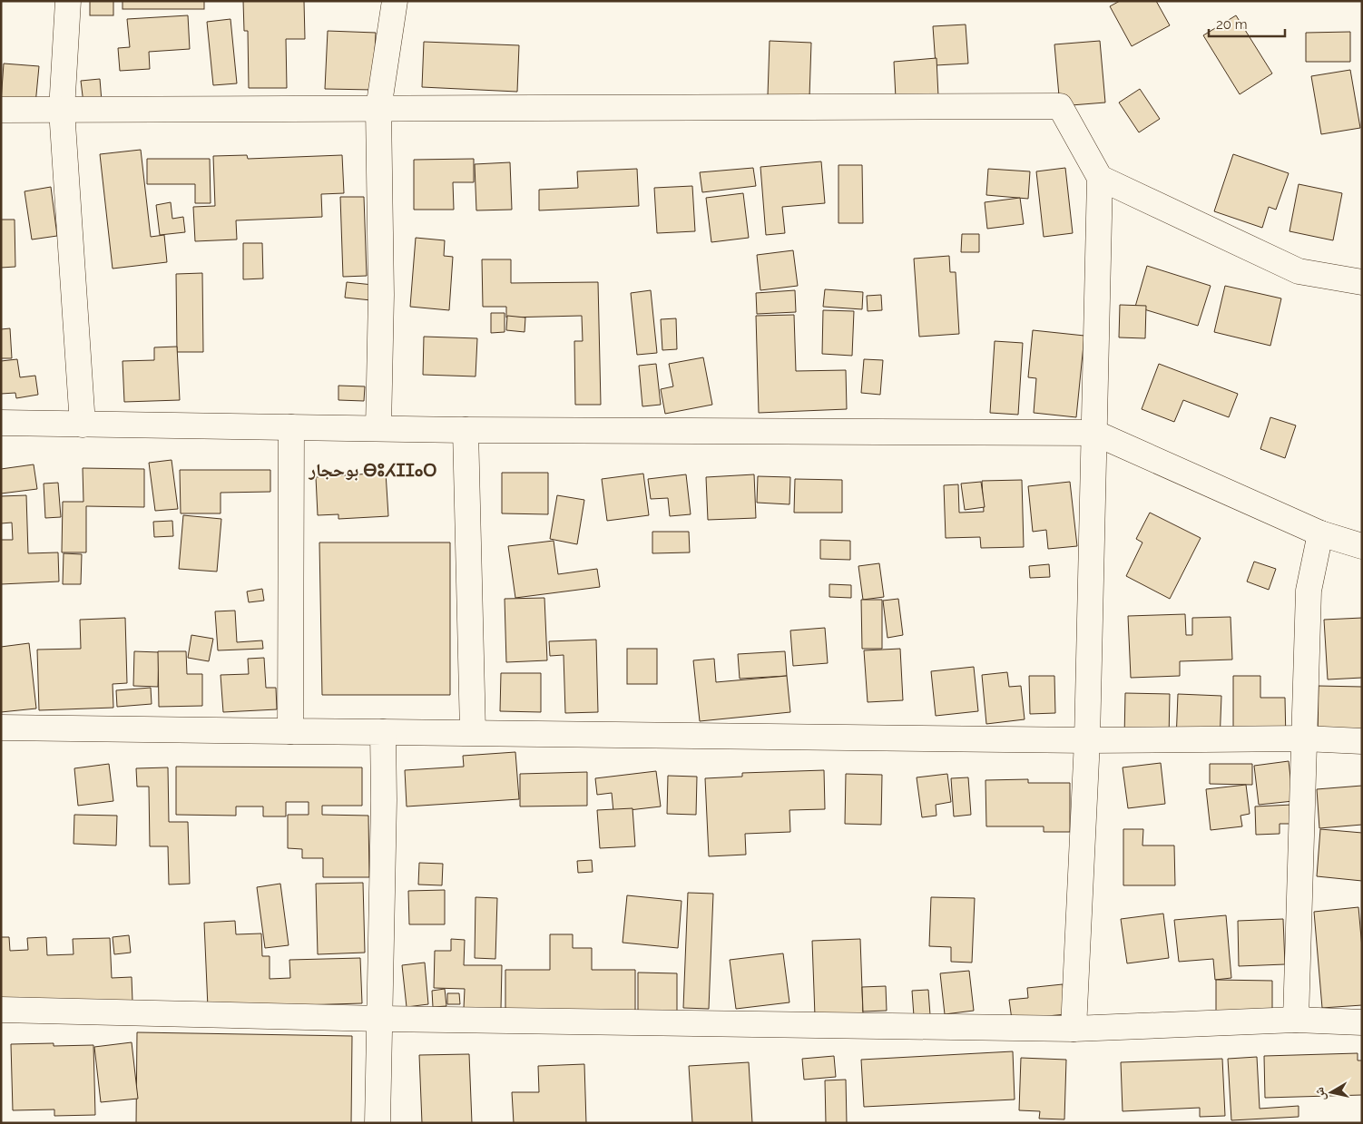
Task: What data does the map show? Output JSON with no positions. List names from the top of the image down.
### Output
{
  "districts": ["بوحجار ⴱⵓⵃⵊⵊⴰⵔ"],
  "scale_bar": "20 m",
  "north": "left"
}
